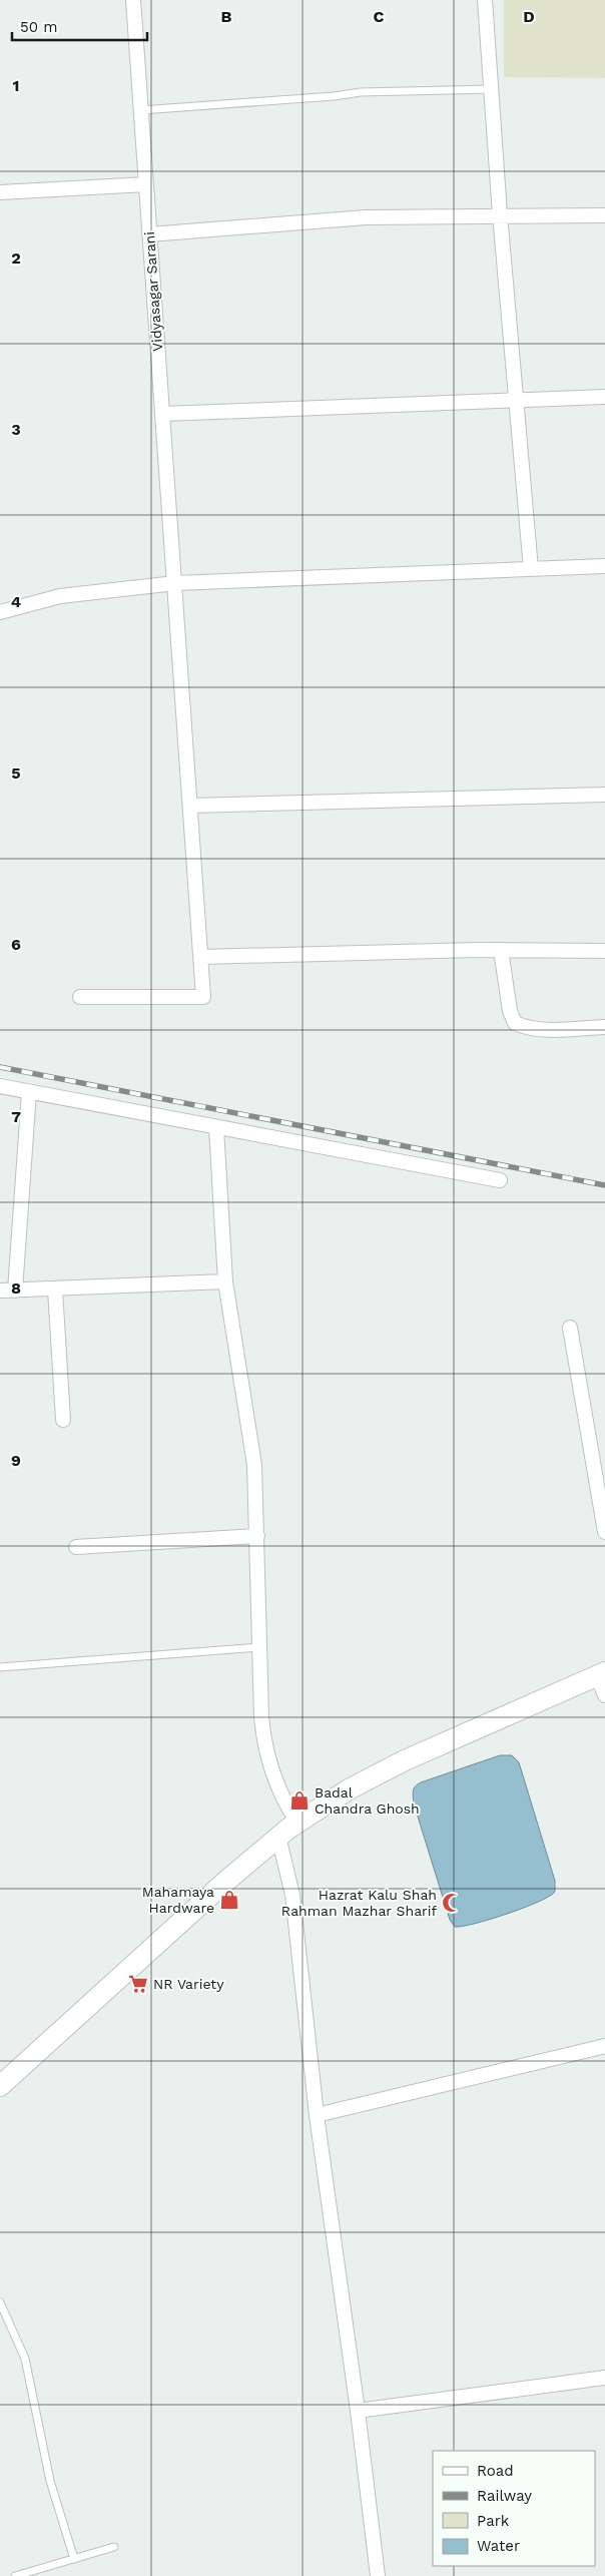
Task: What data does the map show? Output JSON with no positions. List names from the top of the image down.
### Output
{
  "streets": {
    "street": ["Vidyasagar Sarani"]
  },
  "places": {
    "shop": ["Badal Chandra Ghosh", "Mahamaya Hardware"],
    "mosque": ["Hazrat Kalu Shah Rahman Mazhar Sharif"],
    "supermarket": ["NR Variety"]
  },
  "legend": [
    "Road",
    "Railway",
    "Park",
    "Water"
  ],
  "scale_bar": "50 m",
  "grid": {
    "columns": ["B", "C", "D"],
    "rows": [
      "1",
      "2",
      "3",
      "4",
      "5",
      "6",
      "7",
      "8",
      "9"
    ]
  }
}
